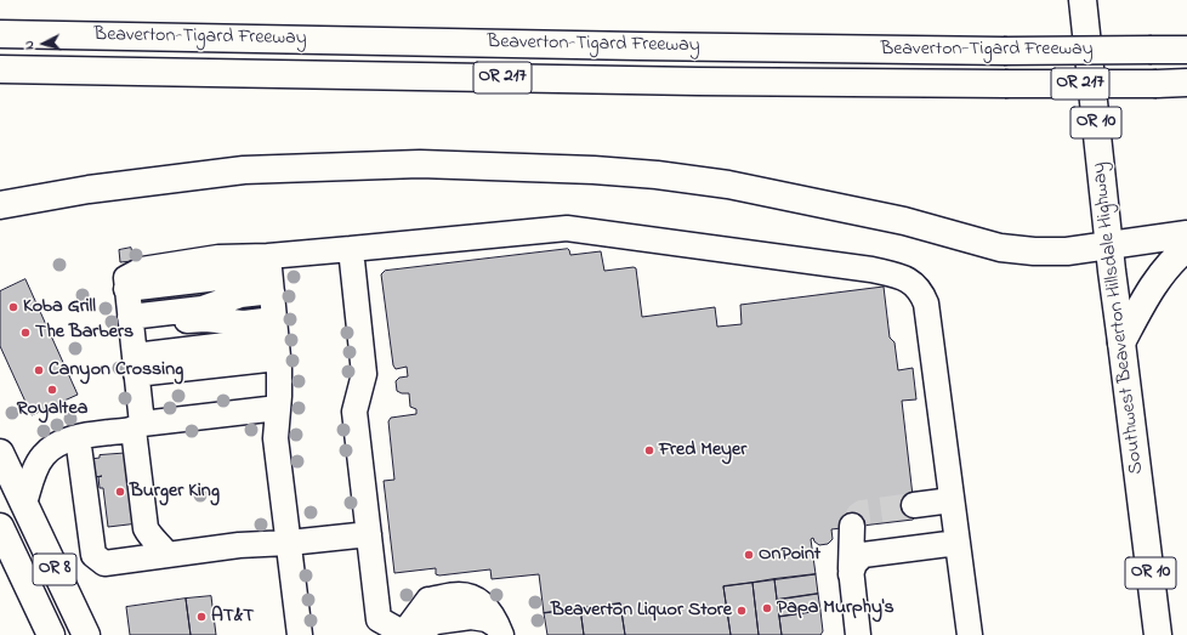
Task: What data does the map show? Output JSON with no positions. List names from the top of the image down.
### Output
{
  "streets": {
    "main road": [
      "Beaverton-Tigard Freeway",
      "OR 217",
      "OR 10",
      "Southwest Beaverton Hillsdale Highway",
      "OR 8"
    ]
  },
  "places": [
    "Koba Grill",
    "The Barbers",
    "Canyon Crossing",
    "Royaltea",
    "Fred Meyer",
    "Burger King",
    "OnPoint",
    "Papa Murphy's",
    "Beaverton Liquor Store",
    "AT&T"
  ],
  "north": "left"
}
